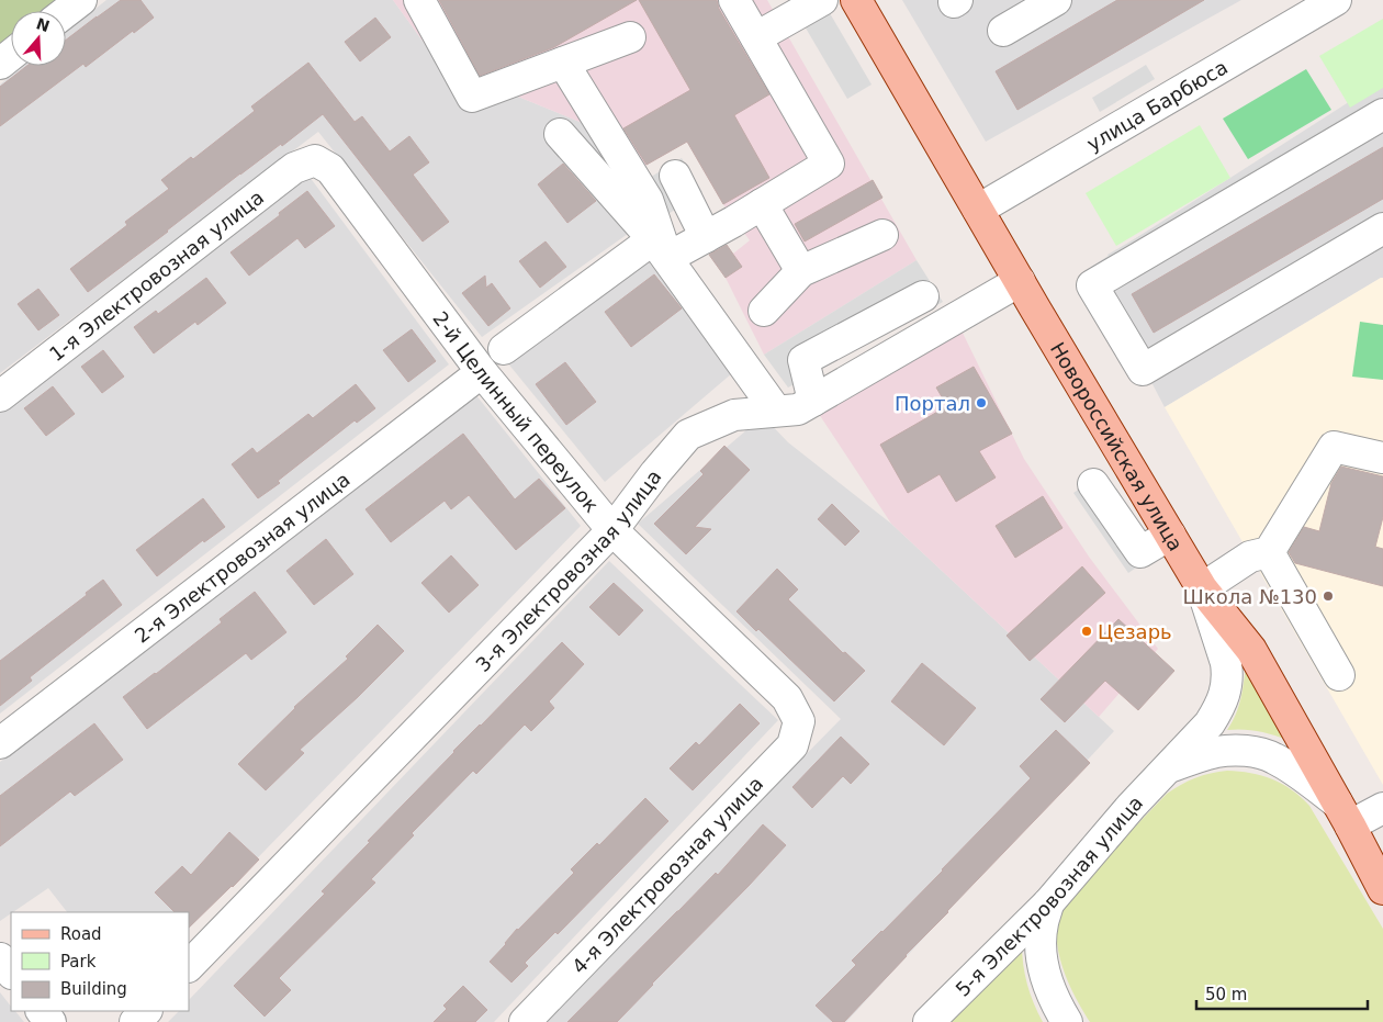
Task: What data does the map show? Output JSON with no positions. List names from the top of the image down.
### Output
{
  "streets": {
    "main road": ["Новороссийская улица"],
    "street": [
      "улица Барбюса",
      "1-я Электровозная улица",
      "2-й Целинный переулок",
      "2-я Электровозная улица",
      "3-я Электровозная улица",
      "4-я Электровозная улица",
      "5-я Электровозная улица"
    ]
  },
  "crossings": [
    ["улица Барбюса", "Новороссийская улица"],
    ["1-я Электровозная улица", "2-й Целинный переулок"],
    ["2-й Целинный переулок", "2-я Электровозная улица"],
    ["2-й Целинный переулок", "3-я Электровозная улица"],
    ["2-й Целинный переулок", "4-я Электровозная улица"],
    ["Новороссийская улица", "3-я Электровозная улица"],
    ["Новороссийская улица", "5-я Электровозная улица"]
  ],
  "places": ["Портал", "Школа №130", "Цезарь"],
  "legend": ["Road", "Park", "Building"],
  "scale_bar": "50 m",
  "north": "top"
}
